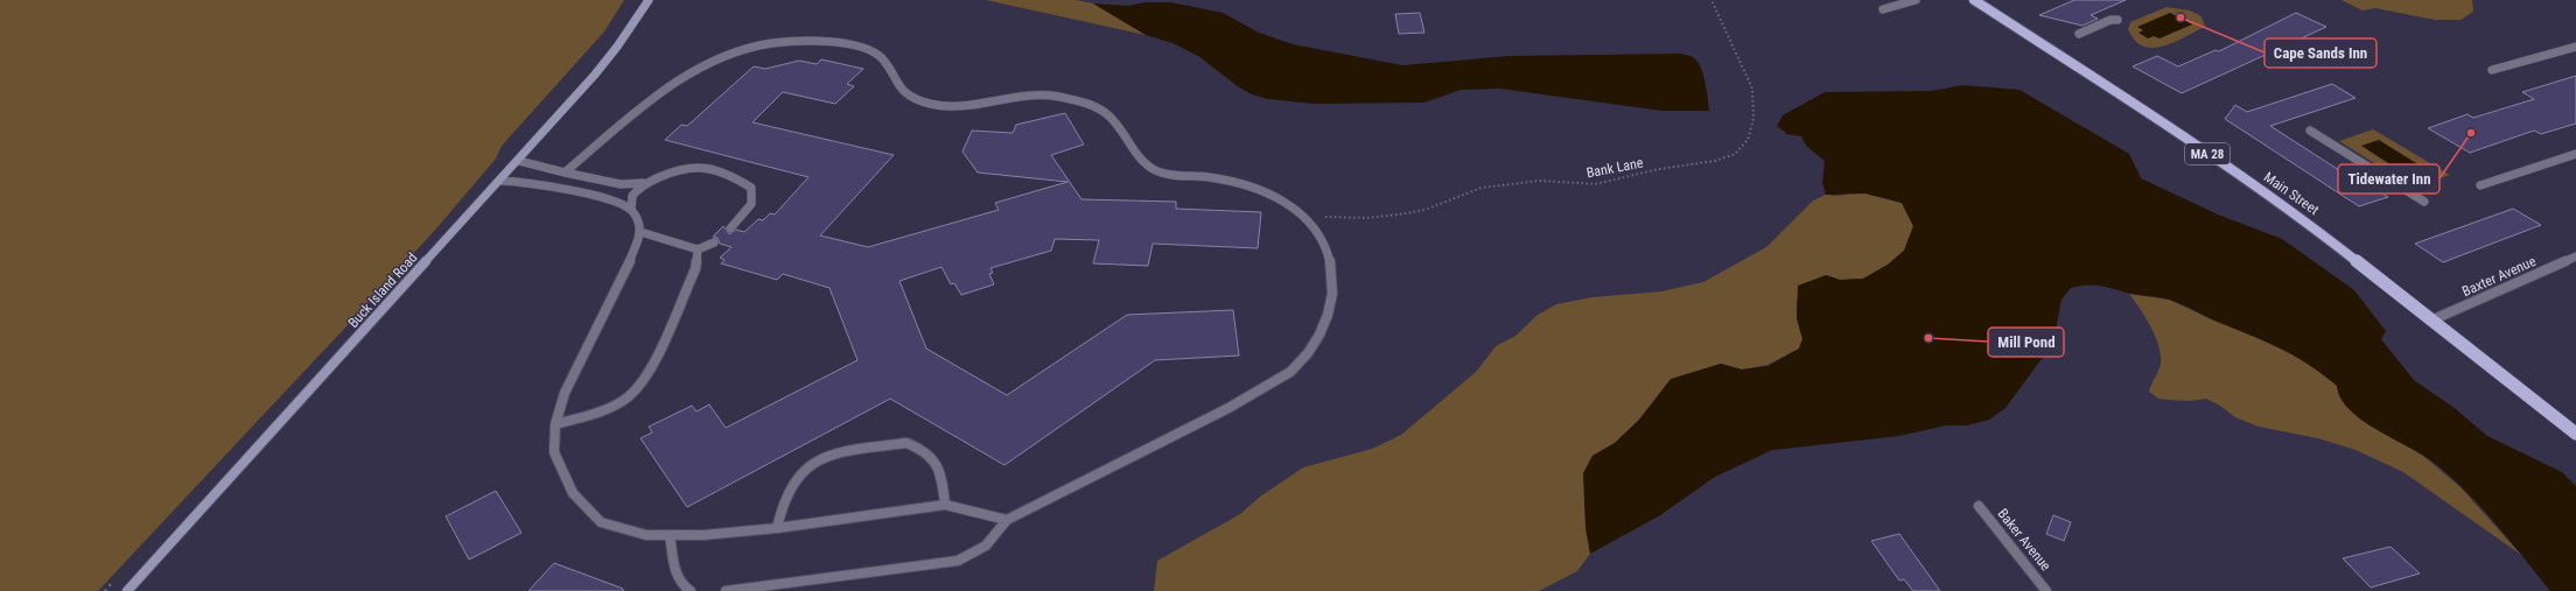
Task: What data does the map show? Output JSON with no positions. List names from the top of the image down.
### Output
{
  "streets": {
    "main road": ["MA 28", "Main Street", "Buck Island Road"],
    "street": ["Baxter Avenue", "Baker Avenue"],
    "path": ["Bank Lane"]
  },
  "crossings": [
    ["Main Street", "Baxter Avenue"]
  ],
  "places": ["Cape Sands Inn", "Tidewater Inn", "Mill Pond"]
}
